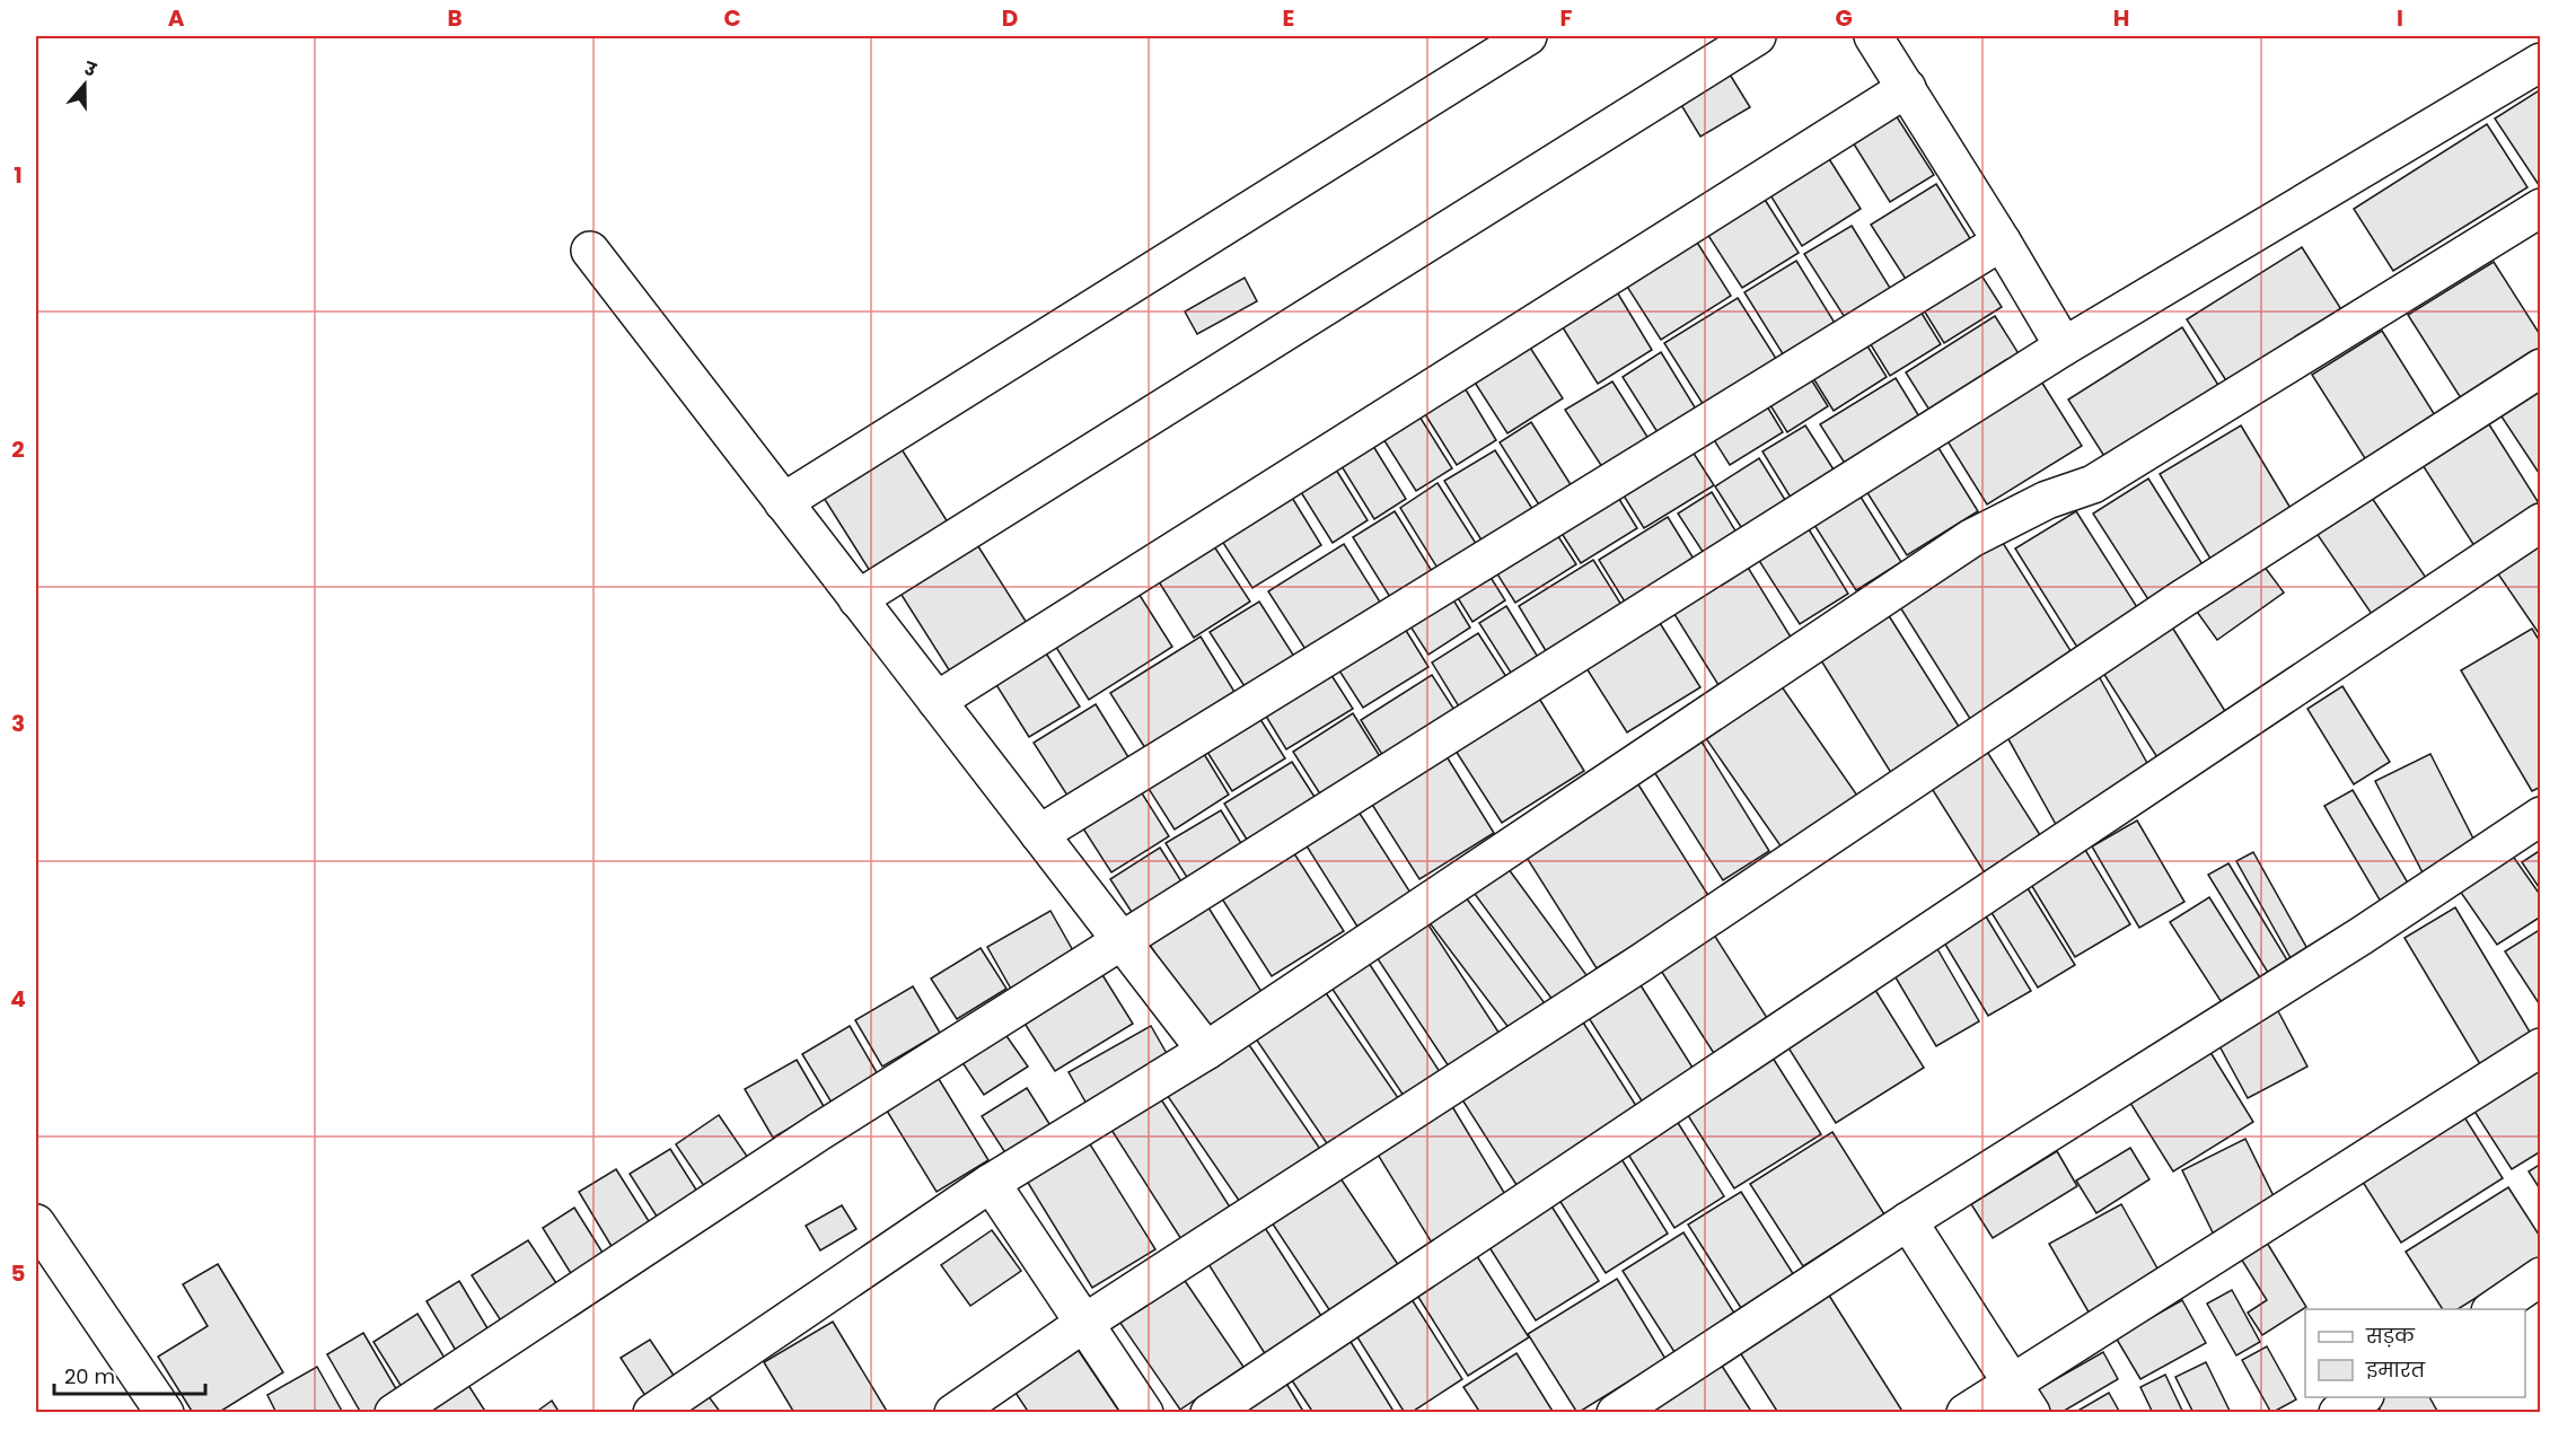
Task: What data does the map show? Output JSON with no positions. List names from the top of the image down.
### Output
{
  "legend": ["सड़क", "इमारत"],
  "scale_bar": "20 m",
  "north": "top",
  "grid": {
    "columns": [
      "A",
      "B",
      "C",
      "D",
      "E",
      "F",
      "G",
      "H",
      "I"
    ],
    "rows": [
      "1",
      "2",
      "3",
      "4",
      "5"
    ]
  }
}
